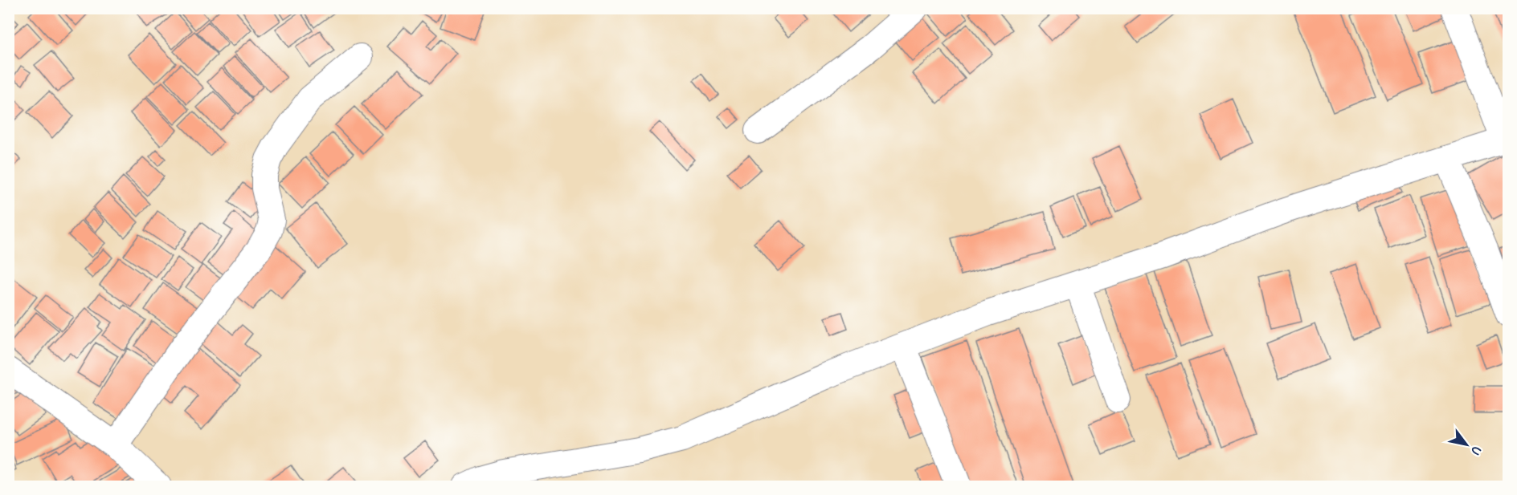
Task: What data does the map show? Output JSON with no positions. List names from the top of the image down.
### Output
{
  "north": "bottom right"
}
